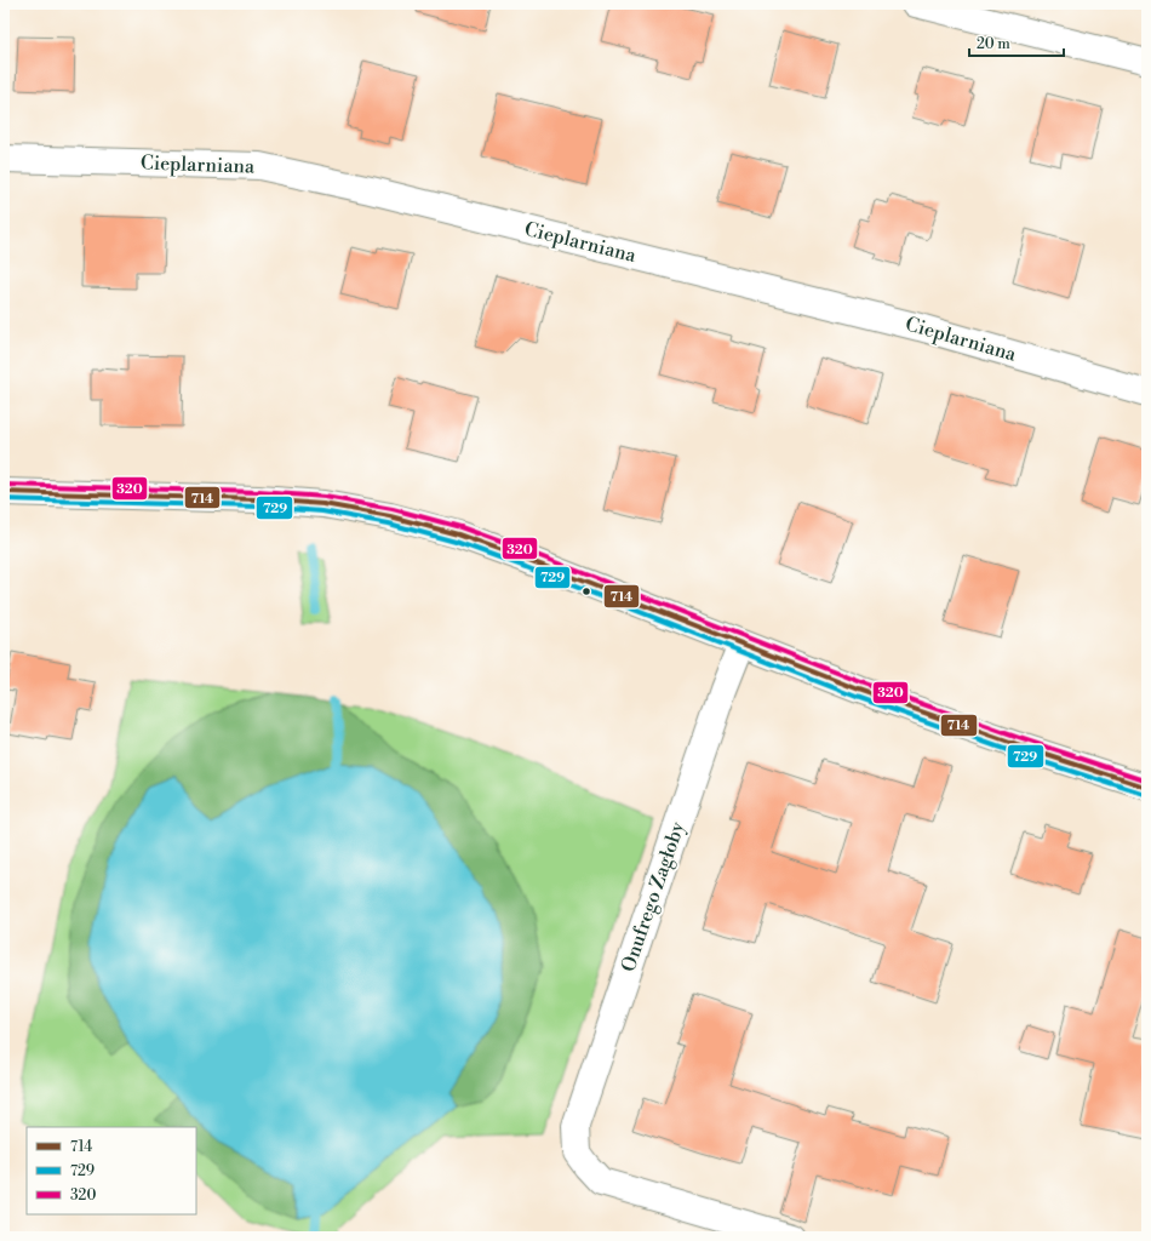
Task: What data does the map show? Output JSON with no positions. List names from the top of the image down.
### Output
{
  "streets": {
    "street": ["Cieplarniana", "Onufrego Zagłoby"]
  },
  "lines": ["transit line 320", "transit line 714", "transit line 729"],
  "legend": ["714", "729", "320"],
  "scale_bar": "20 m"
}
